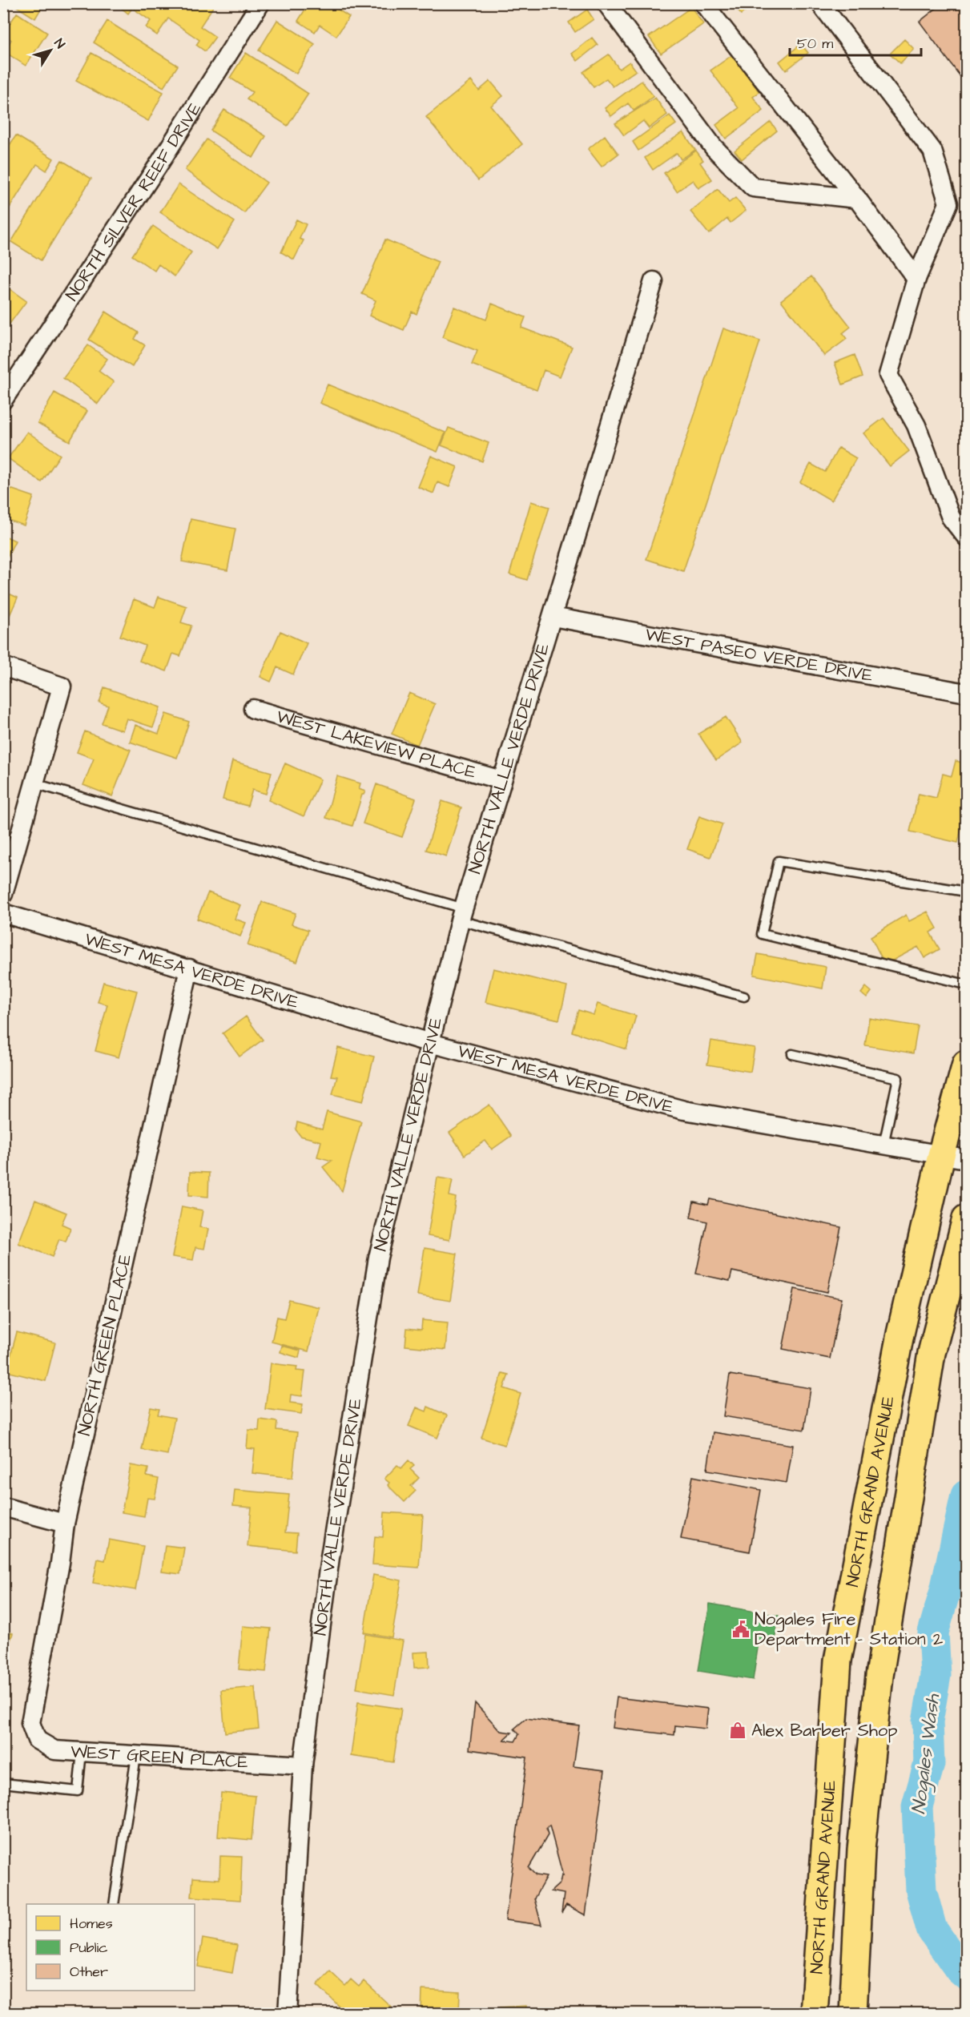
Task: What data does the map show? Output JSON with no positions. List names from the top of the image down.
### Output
{
  "streets": {
    "main road": ["NORTH GRAND AVENUE"],
    "street": [
      "NORTH SILVER REEF DRIVE",
      "WEST PASEO VERDE DRIVE",
      "WEST LAKEVIEW PLACE",
      "NORTH VALLE VERDE DRIVE",
      "WEST MESA VERDE DRIVE",
      "NORTH GREEN PLACE",
      "WEST GREEN PLACE"
    ]
  },
  "crossings": [
    ["WEST PASEO VERDE DRIVE", "NORTH VALLE VERDE DRIVE"],
    ["WEST LAKEVIEW PLACE", "NORTH VALLE VERDE DRIVE"],
    ["NORTH VALLE VERDE DRIVE", "WEST MESA VERDE DRIVE"],
    ["NORTH VALLE VERDE DRIVE", "WEST GREEN PLACE"],
    ["WEST MESA VERDE DRIVE", "NORTH GREEN PLACE"],
    ["WEST MESA VERDE DRIVE", "NORTH GRAND AVENUE"],
    ["NORTH GREEN PLACE", "WEST GREEN PLACE"]
  ],
  "water": ["Nogales Wash"],
  "places": {
    "public building": ["Nogales Fire Department - Station 2"],
    "shop": ["Alex Barber Shop"]
  },
  "legend": ["Homes", "Public", "Other"],
  "scale_bar": "50 m",
  "north": "top right"
}
